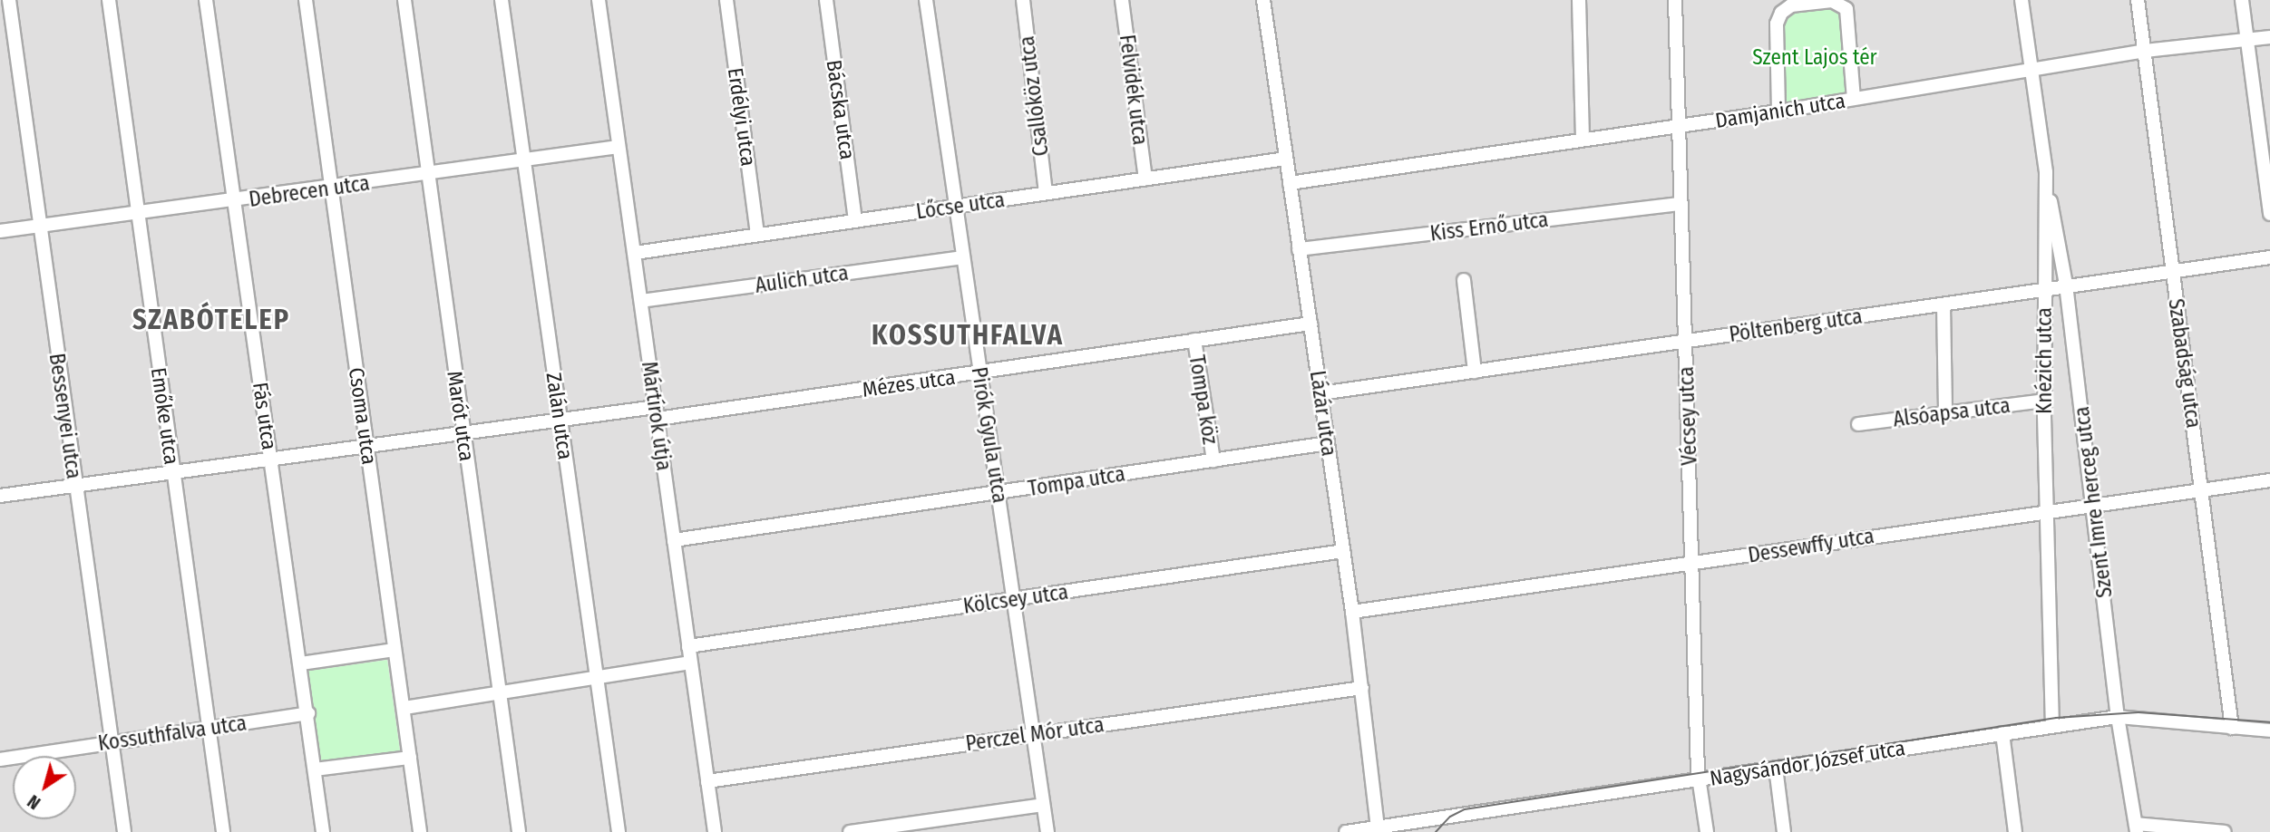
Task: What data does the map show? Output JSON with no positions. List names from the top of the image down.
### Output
{
  "streets": {
    "street": [
      "Felvidék utca",
      "Csallóköz utca",
      "Bácska utca",
      "Damjanich utca",
      "Erdélyi utca",
      "Debrecen utca",
      "Lőcse utca",
      "Kiss Ernő utca",
      "Aulich utca",
      "Pöltenberg utca",
      "Knézich utca",
      "Szabadság utca",
      "Mézes utca",
      "Tompa köz",
      "Alsóapsa utca",
      "Lázár utca",
      "Bessenyei utca",
      "Emőke utca",
      "Fás utca",
      "Csoma utca",
      "Marót utca",
      "Zalán utca",
      "Mártírok útja",
      "Vécsey utca",
      "Pirók Gyula utca",
      "Tompa utca",
      "Szent Imre herceg utca",
      "Dessewffy utca",
      "Kölcsey utca",
      "Kossuthfalva utca",
      "Perczel Mór utca",
      "Nagysándor József utca"
    ]
  },
  "crossings": [
    ["Felvidék utca", "Lőcse utca"],
    ["Csallóköz utca", "Lőcse utca"],
    ["Bácska utca", "Lőcse utca"],
    ["Damjanich utca", "Knézich utca"],
    ["Damjanich utca", "Szabadság utca"],
    ["Damjanich utca", "Lázár utca"],
    ["Damjanich utca", "Vécsey utca"],
    ["Erdélyi utca", "Lőcse utca"],
    ["Debrecen utca", "Bessenyei utca"],
    ["Debrecen utca", "Emőke utca"],
    ["Debrecen utca", "Fás utca"],
    ["Debrecen utca", "Csoma utca"],
    ["Debrecen utca", "Marót utca"],
    ["Debrecen utca", "Zalán utca"],
    ["Debrecen utca", "Mártírok útja"],
    ["Lőcse utca", "Lázár utca"],
    ["Lőcse utca", "Mártírok útja"],
    ["Lőcse utca", "Pirók Gyula utca"],
    ["Kiss Ernő utca", "Lázár utca"],
    ["Kiss Ernő utca", "Vécsey utca"],
    ["Aulich utca", "Mártírok útja"],
    ["Aulich utca", "Pirók Gyula utca"],
    ["Pöltenberg utca", "Knézich utca"],
    ["Pöltenberg utca", "Szabadság utca"],
    ["Pöltenberg utca", "Lázár utca"],
    ["Pöltenberg utca", "Vécsey utca"],
    ["Pöltenberg utca", "Szent Imre herceg utca"],
    ["Knézich utca", "Alsóapsa utca"],
    ["Knézich utca", "Szent Imre herceg utca"],
    ["Knézich utca", "Dessewffy utca"],
    ["Knézich utca", "Nagysándor József utca"],
    ["Szabadság utca", "Dessewffy utca"],
    ["Szabadság utca", "Nagysándor József utca"],
    ["Mézes utca", "Tompa köz"],
    ["Mézes utca", "Lázár utca"],
    ["Mézes utca", "Bessenyei utca"],
    ["Mézes utca", "Emőke utca"],
    ["Mézes utca", "Fás utca"],
    ["Mézes utca", "Csoma utca"],
    ["Mézes utca", "Marót utca"],
    ["Mézes utca", "Zalán utca"],
    ["Mézes utca", "Mártírok útja"],
    ["Mézes utca", "Pirók Gyula utca"],
    ["Tompa köz", "Tompa utca"],
    ["Lázár utca", "Tompa utca"],
    ["Lázár utca", "Dessewffy utca"],
    ["Lázár utca", "Kölcsey utca"],
    ["Lázár utca", "Perczel Mór utca"],
    ["Lázár utca", "Nagysándor József utca"],
    ["Bessenyei utca", "Kossuthfalva utca"],
    ["Emőke utca", "Kossuthfalva utca"],
    ["Fás utca", "Kossuthfalva utca"],
    ["Mártírok útja", "Tompa utca"],
    ["Mártírok útja", "Kölcsey utca"],
    ["Mártírok útja", "Perczel Mór utca"],
    ["Vécsey utca", "Dessewffy utca"],
    ["Vécsey utca", "Nagysándor József utca"],
    ["Pirók Gyula utca", "Tompa utca"],
    ["Pirók Gyula utca", "Kölcsey utca"],
    ["Pirók Gyula utca", "Perczel Mór utca"],
    ["Szent Imre herceg utca", "Dessewffy utca"],
    ["Szent Imre herceg utca", "Nagysándor József utca"]
  ],
  "districts": ["SZABÓTELEP", "KOSSUTHFALVA"],
  "parks": ["Szent Lajos tér"],
  "north": "bottom left"
}
